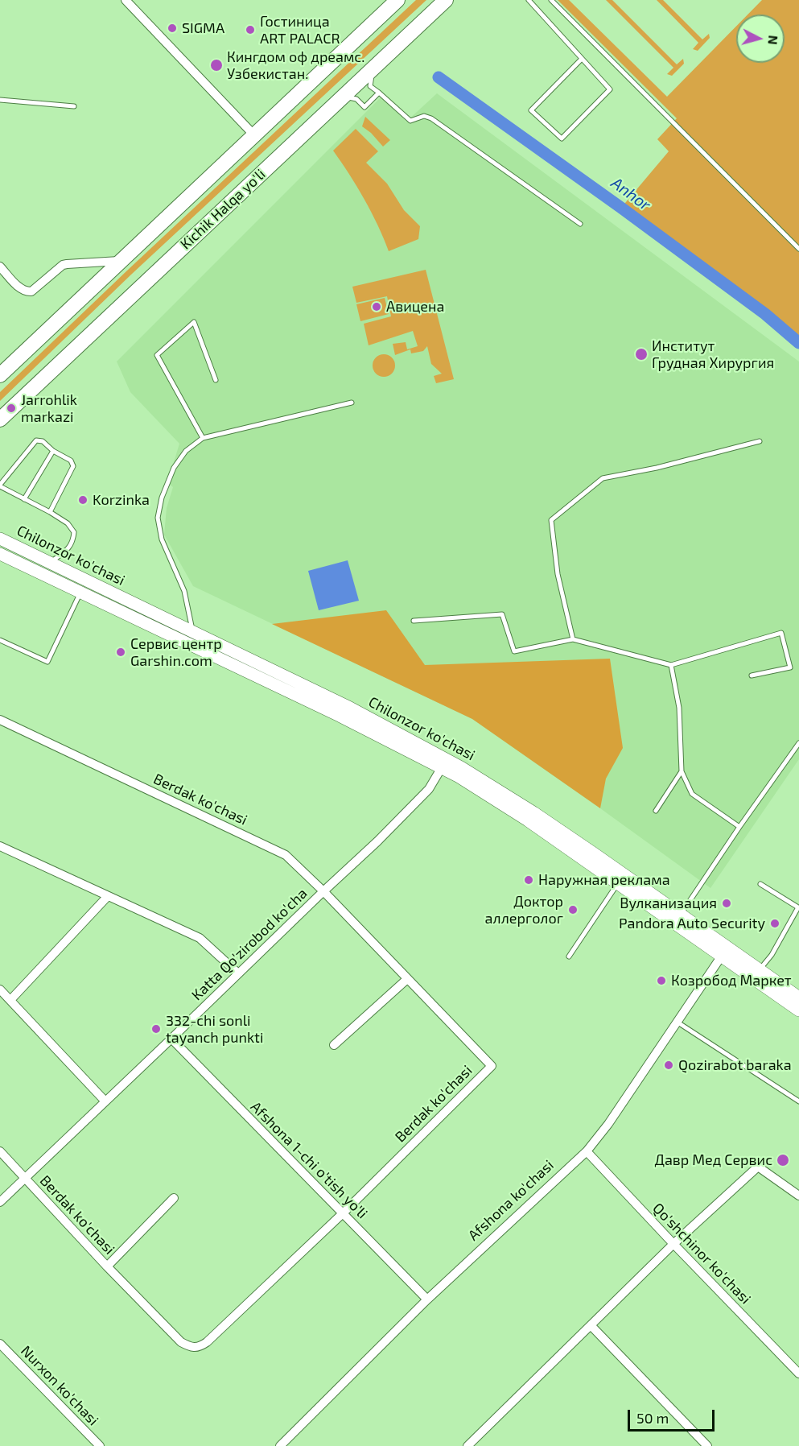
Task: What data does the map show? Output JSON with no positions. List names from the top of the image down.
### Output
{
  "streets": {
    "highway": ["Kichik Halqa yo'li"],
    "main road": ["Chilonzor ko'chasi"],
    "street": [
      "Berdak ko'chasi",
      "Katta Qo'zirobod ko'cha",
      "Afshona 1-chi o'tish yo'li",
      "Afshona ko'chasi",
      "Qo'shchinor ko'chasi",
      "Nurxon ko'chasi"
    ]
  },
  "crossings": [
    ["Chilonzor ko'chasi", "Katta Qo'zirobod ko'cha"],
    ["Chilonzor ko'chasi", "Afshona ko'chasi"],
    ["Berdak ko'chasi", "Katta Qo'zirobod ko'cha"],
    ["Berdak ko'chasi", "Afshona 1-chi o'tish yo'li"],
    ["Katta Qo'zirobod ko'cha", "Afshona 1-chi o'tish yo'li"],
    ["Afshona 1-chi o'tish yo'li", "Afshona ko'chasi"],
    ["Afshona ko'chasi", "Qo'shchinor ko'chasi"]
  ],
  "water": ["Anhor"],
  "places": [
    "SIGMA",
    "Гостиница ART PALACR",
    "Кингдом оф дреамс. Узбекистан.",
    "Авицена",
    "Институт Грудная Хирургия",
    "Jarrohlik markazi",
    "Korzinka",
    "Сервис центр Garshin.com",
    "Наружная реклама",
    "Вулканизация",
    "Доктор аллерголог",
    "Pandora Auto Security",
    "Козробод Маркет",
    "332-chi sonli tayanch punkti",
    "Qozirabot baraka",
    "Давр Мед Сервис"
  ],
  "scale_bar": "50 m",
  "north": "right"
}
